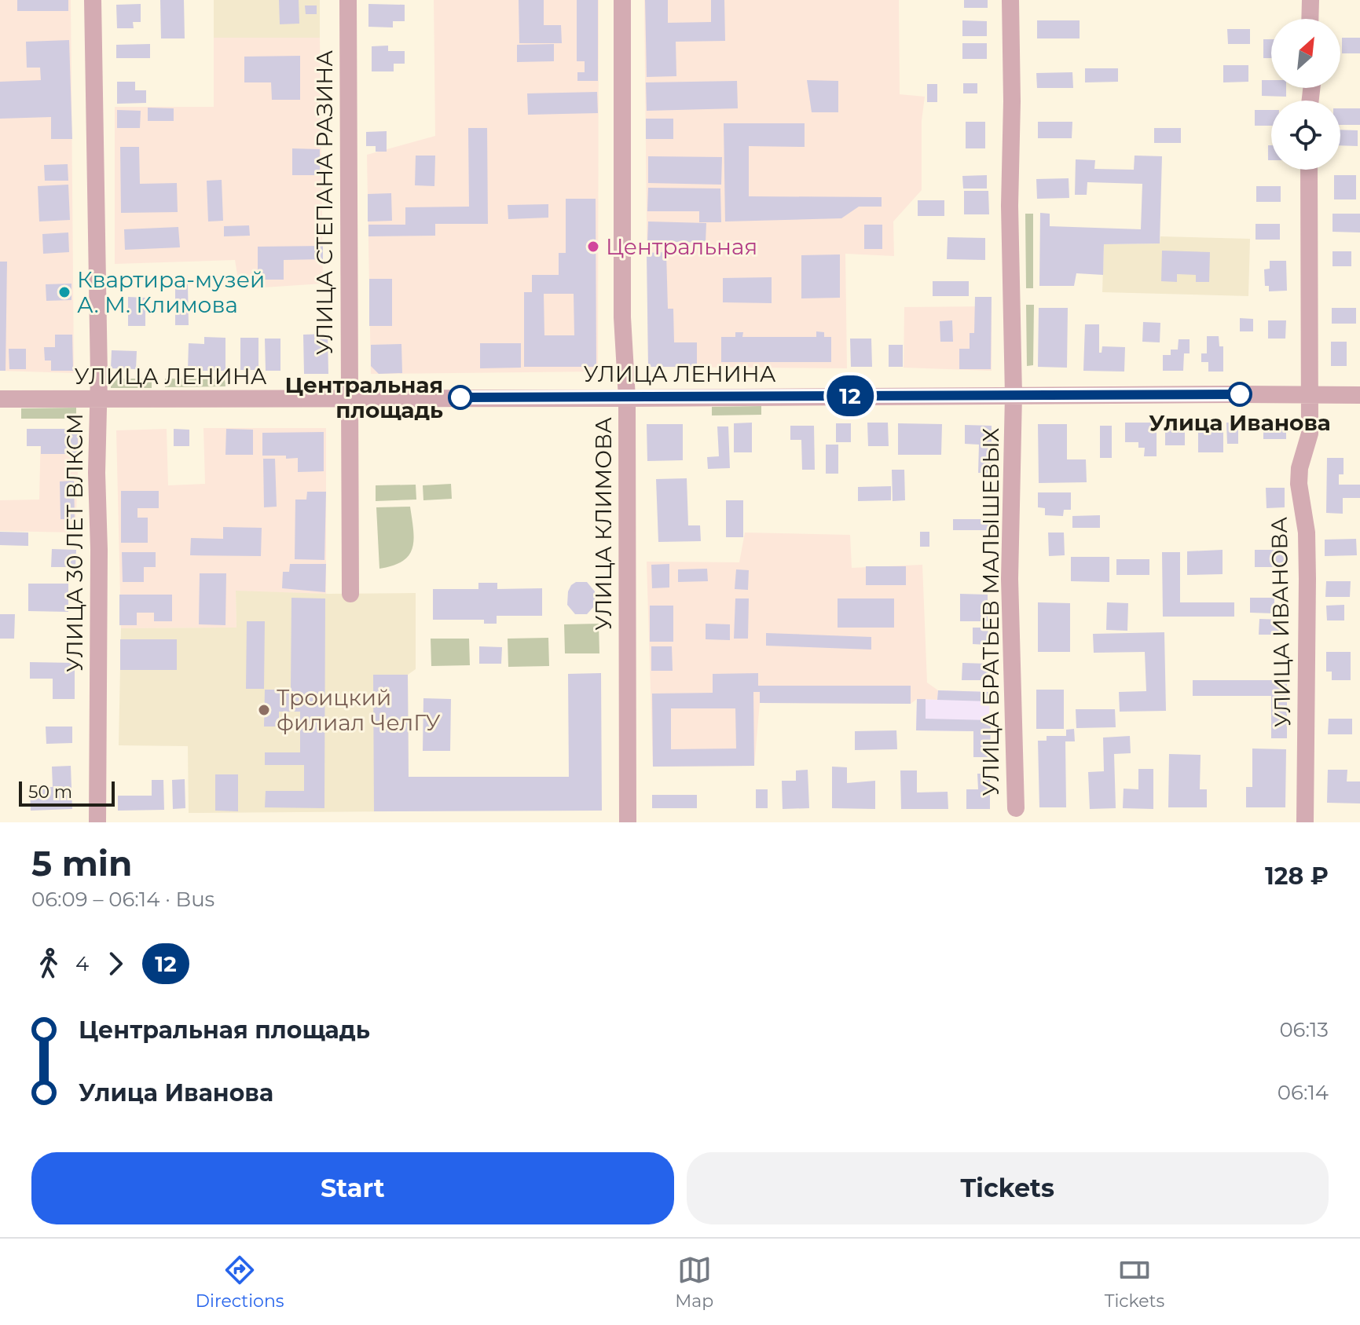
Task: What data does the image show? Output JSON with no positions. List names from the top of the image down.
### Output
{
  "streets": {
    "street": [
      "УЛИЦА СТЕПАНА РАЗИНА",
      "УЛИЦА ЛЕНИНА",
      "УЛИЦА КЛИМОВА",
      "УЛИЦА 30 ЛЕТ ВЛКСМ",
      "УЛИЦА БРАТЬЕВ МАЛЫШЕВЫХ",
      "УЛИЦА ИВАНОВА"
    ]
  },
  "crossings": [
    ["УЛИЦА СТЕПАНА РАЗИНА", "УЛИЦА ЛЕНИНА"],
    ["УЛИЦА ЛЕНИНА", "УЛИЦА КЛИМОВА"],
    ["УЛИЦА ЛЕНИНА", "УЛИЦА 30 ЛЕТ ВЛКСМ"],
    ["УЛИЦА ЛЕНИНА", "УЛИЦА БРАТЬЕВ МАЛЫШЕВЫХ"],
    ["УЛИЦА ЛЕНИНА", "УЛИЦА ИВАНОВА"]
  ],
  "places": [
    "Центральная",
    "Квартира-музей А. М. Климова",
    "Улица Иванова",
    "Центральная площадь",
    "Троицкий филиал ЧелГУ"
  ],
  "lines": ["bus line 12"],
  "scale_bar": "50 m",
  "north": "top right",
  "page": {
    "on_map": "12",
    "scale": "50 m",
    "heading": ["5 min", "06:09 – 06:14 · Bus", "128 ₽"],
    "legs": ["4", "12"],
    "list": [
      {
        "name": "Центральная площадь",
        "value": "06:13"
      },
      {
        "name": "Улица Иванова",
        "value": "06:14"
      }
    ],
    "buttons": ["Start", "Tickets"],
    "tabs": ["Directions", "Map", "Tickets"]
  }
}
